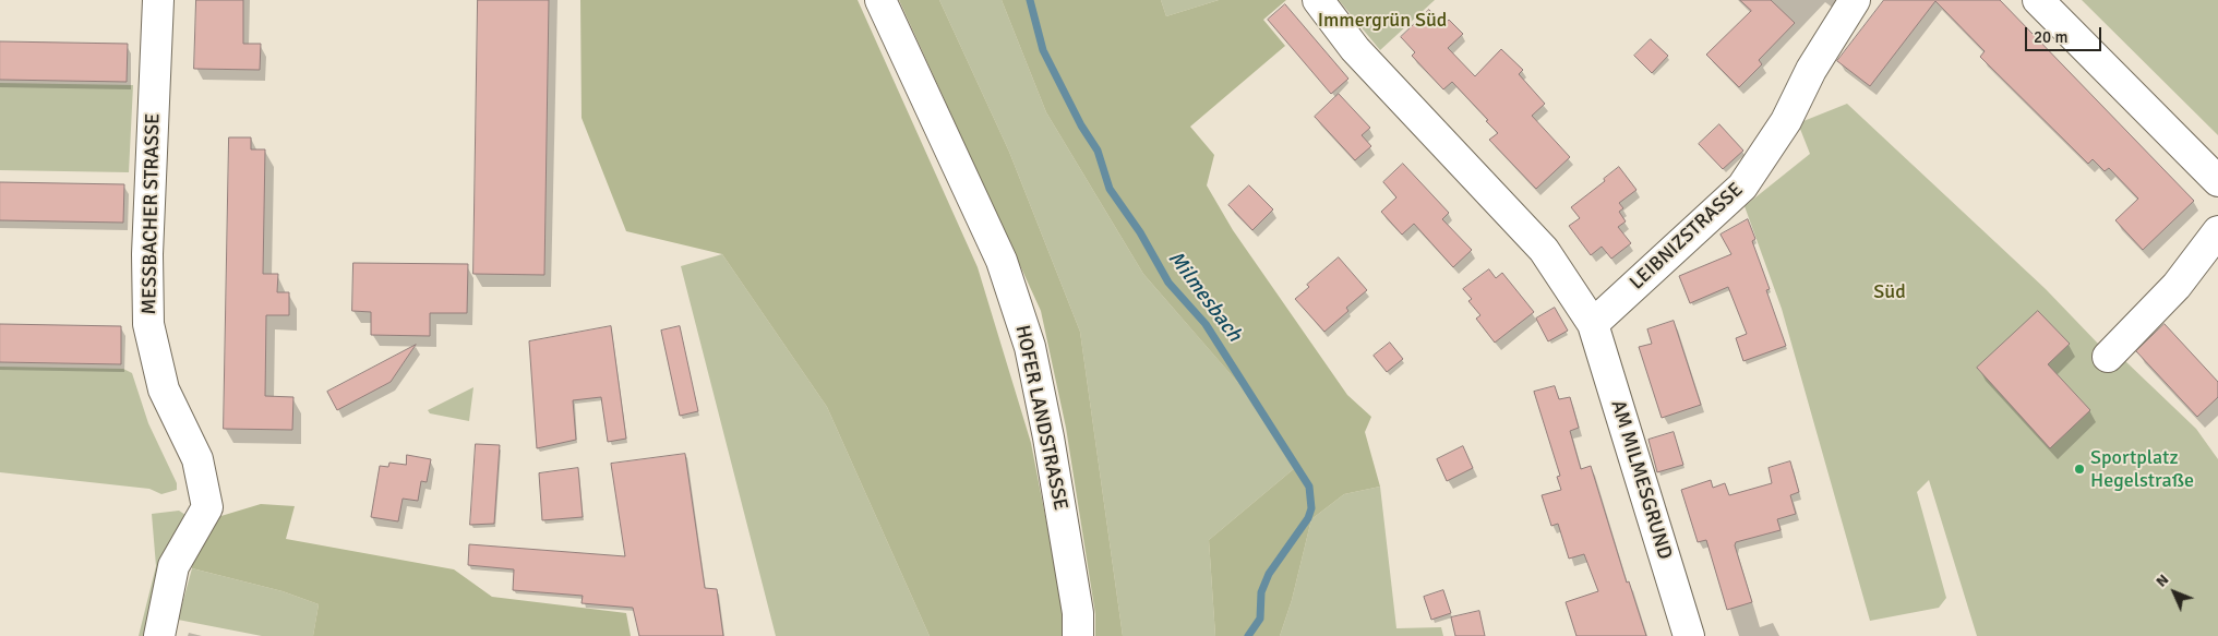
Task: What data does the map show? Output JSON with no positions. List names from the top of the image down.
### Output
{
  "streets": {
    "street": [
      "MESSBACHER STRASSE",
      "LEIBNIZSTRASSE",
      "HOFER LANDSTRASSE",
      "AM MILMESGRUND"
    ]
  },
  "crossings": [
    ["LEIBNIZSTRASSE", "AM MILMESGRUND"]
  ],
  "water": ["Milmesbach"],
  "parks": ["Immergrün Süd", "Süd"],
  "places": ["Sportplatz Hegelstraße"],
  "scale_bar": "20 m",
  "north": "top left"
}
